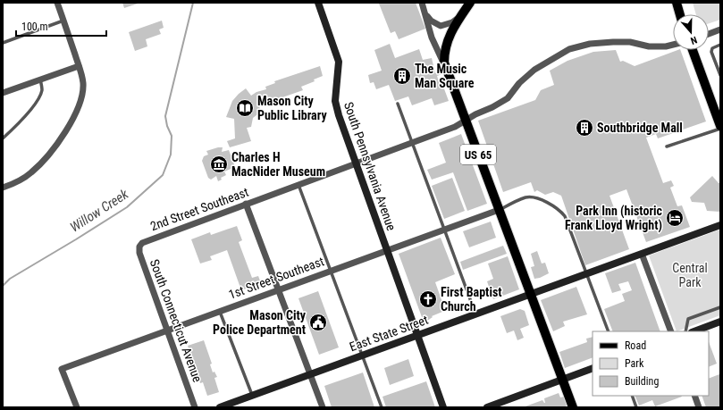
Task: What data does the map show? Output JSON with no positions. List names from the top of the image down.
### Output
{
  "streets": {
    "main road": ["US 65", "South Pennsylvania Avenue", "East State Street"],
    "street": ["2nd Street Southeast", "1st Street Southeast", "South Connecticut Avenue"]
  },
  "crossings": [
    ["US 65", "2nd Street Southeast"],
    ["US 65", "1st Street Southeast"],
    ["US 65", "East State Street"],
    ["South Pennsylvania Avenue", "2nd Street Southeast"],
    ["South Pennsylvania Avenue", "1st Street Southeast"],
    ["South Pennsylvania Avenue", "East State Street"],
    ["2nd Street Southeast", "South Connecticut Avenue"],
    ["1st Street Southeast", "South Connecticut Avenue"]
  ],
  "water": ["Willow Creek"],
  "parks": ["Central Park"],
  "places": {
    "building": ["The Music Man Square", "Southbridge Mall"],
    "library": ["Mason City Public Library"],
    "museum": ["Charles H MacNider Museum"],
    "hotel": ["Park Inn (historic Frank Lloyd Wright)"],
    "church": ["First Baptist Church"],
    "public building": ["Mason City Police Department"]
  },
  "legend": ["Road", "Park", "Building"],
  "scale_bar": "100 m",
  "north": "bottom"
}
